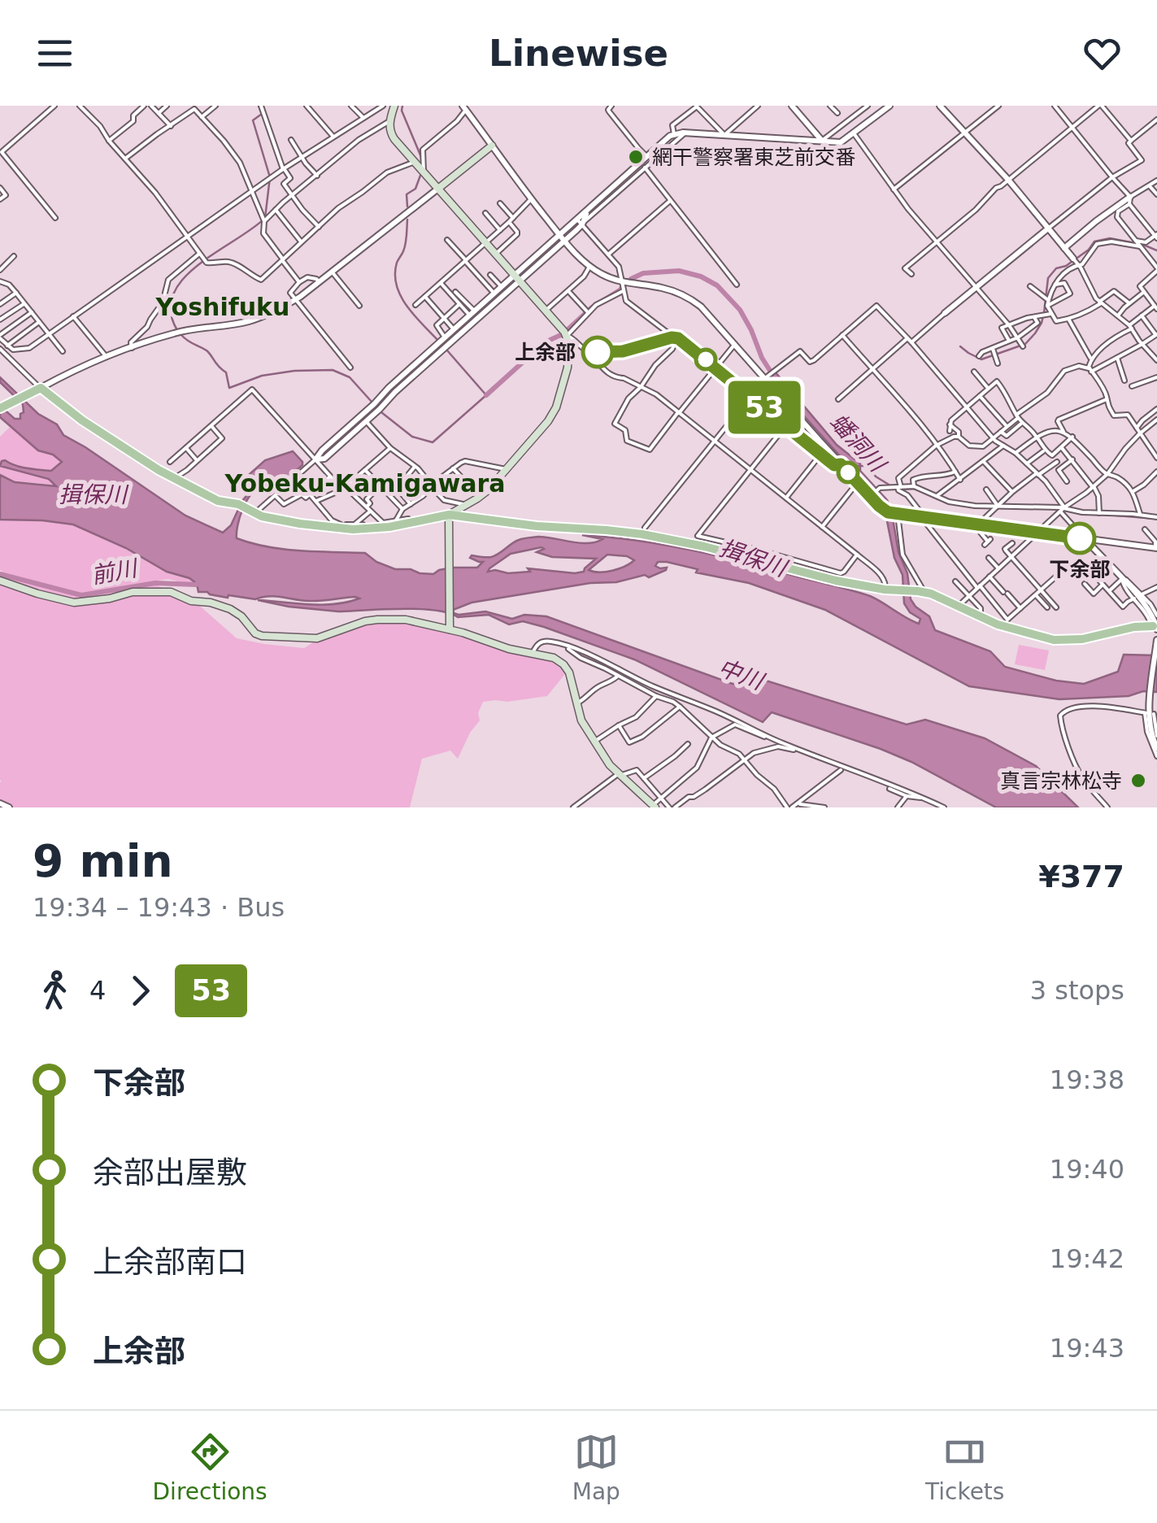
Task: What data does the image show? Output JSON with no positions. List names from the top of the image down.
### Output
{
  "districts": ["Yoshifuku", "Yobeku-Kamigawara"],
  "water": [
    "蟠洞川",
    "揖保川",
    "前川",
    "中川"
  ],
  "places": [
    "網干警察署東芝前交番",
    "上余部",
    "下余部",
    "真言宗林松寺"
  ],
  "lines": ["bus line 53"],
  "page": {
    "header": "Linewise",
    "on_map": "53",
    "heading": ["9 min", "19:34 – 19:43 · Bus", "¥377"],
    "legs": ["4", "53", "3 stops"],
    "list": [
      {
        "name": "下余部",
        "value": "19:38"
      },
      {
        "name": "余部出屋敷",
        "value": "19:40"
      },
      {
        "name": "上余部南口",
        "value": "19:42"
      },
      {
        "name": "上余部",
        "value": "19:43"
      }
    ],
    "tabs": ["Directions", "Map", "Tickets"]
  }
}
